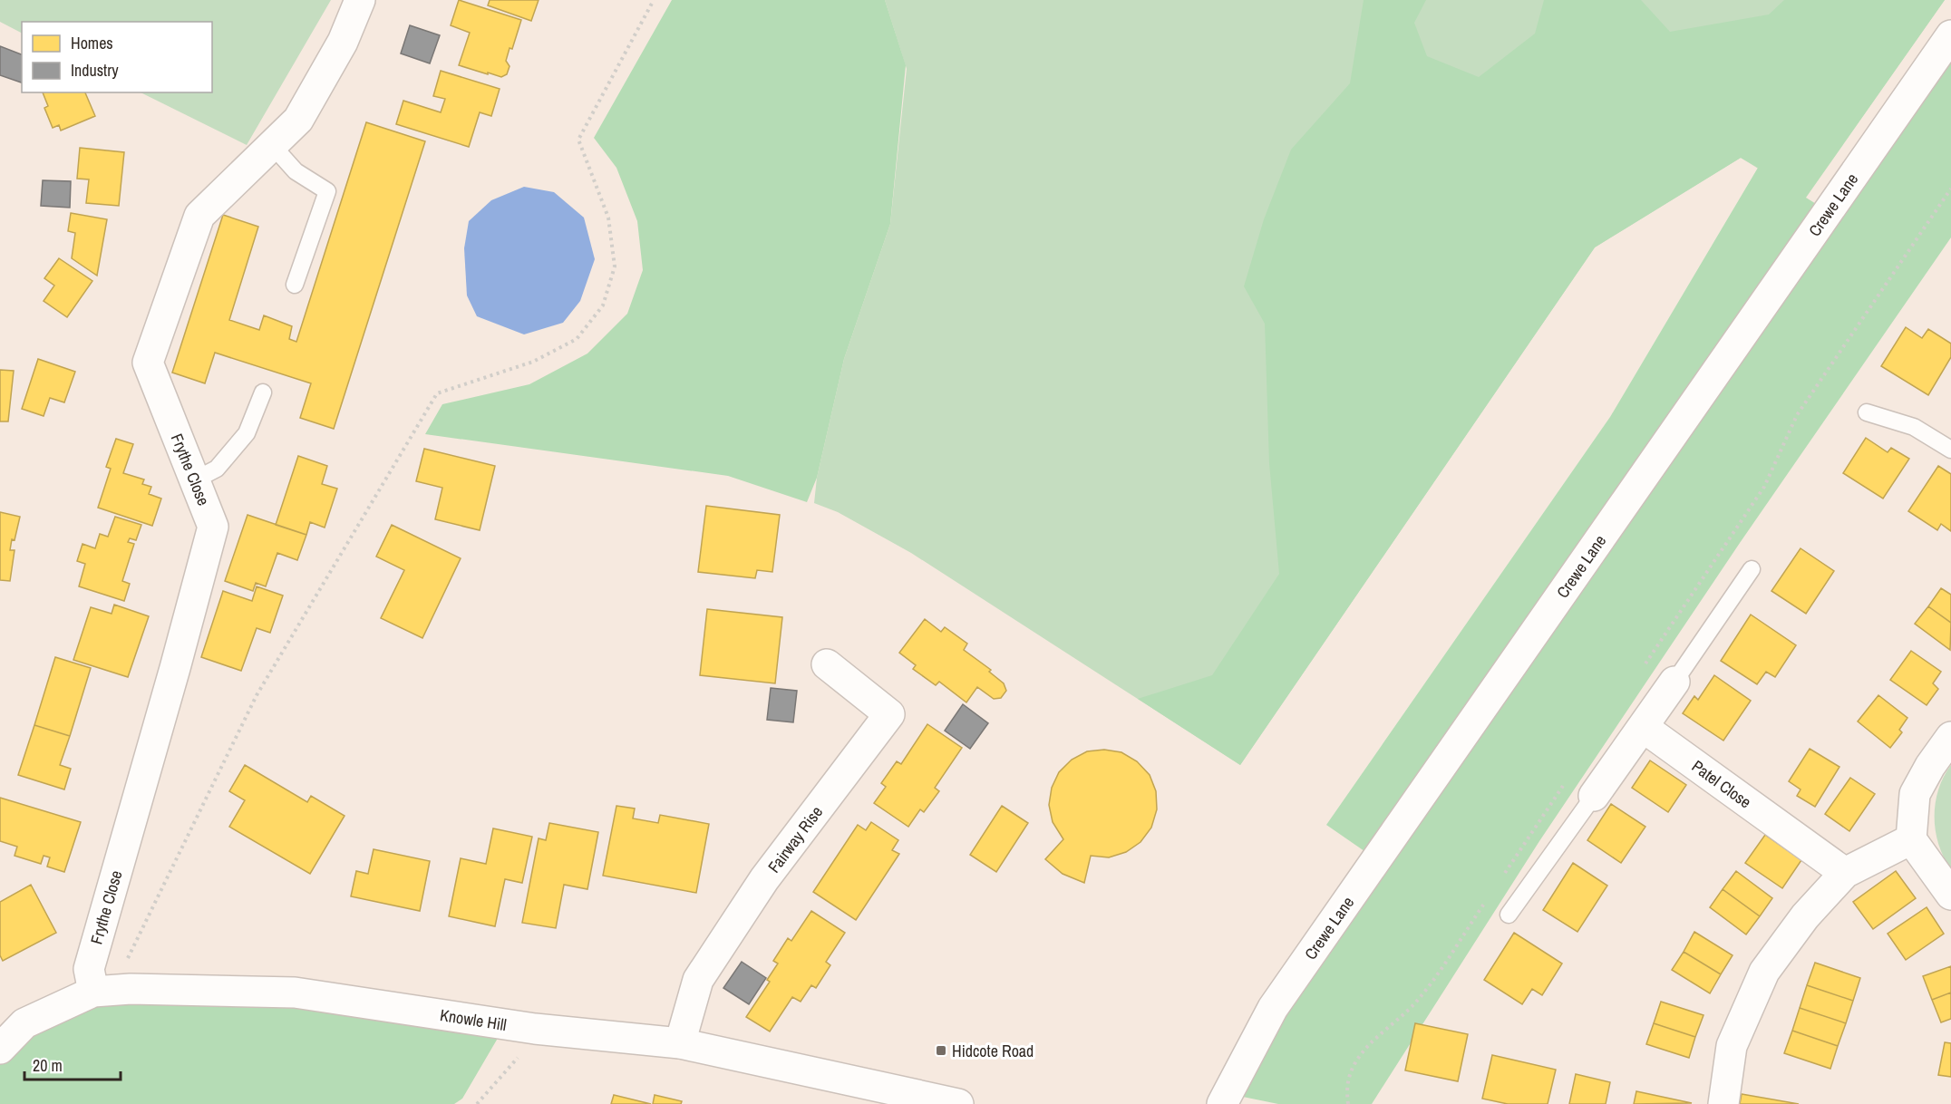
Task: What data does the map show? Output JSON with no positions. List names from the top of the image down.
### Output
{
  "streets": {
    "street": [
      "Crewe Lane",
      "Frythe Close",
      "Patel Close",
      "Fairway Rise",
      "Knowle Hill"
    ]
  },
  "crossings": [
    ["Frythe Close", "Knowle Hill"],
    ["Fairway Rise", "Knowle Hill"]
  ],
  "places": {
    "transit": ["Hidcote Road"]
  },
  "legend": ["Homes", "Industry"],
  "scale_bar": "20 m"
}
